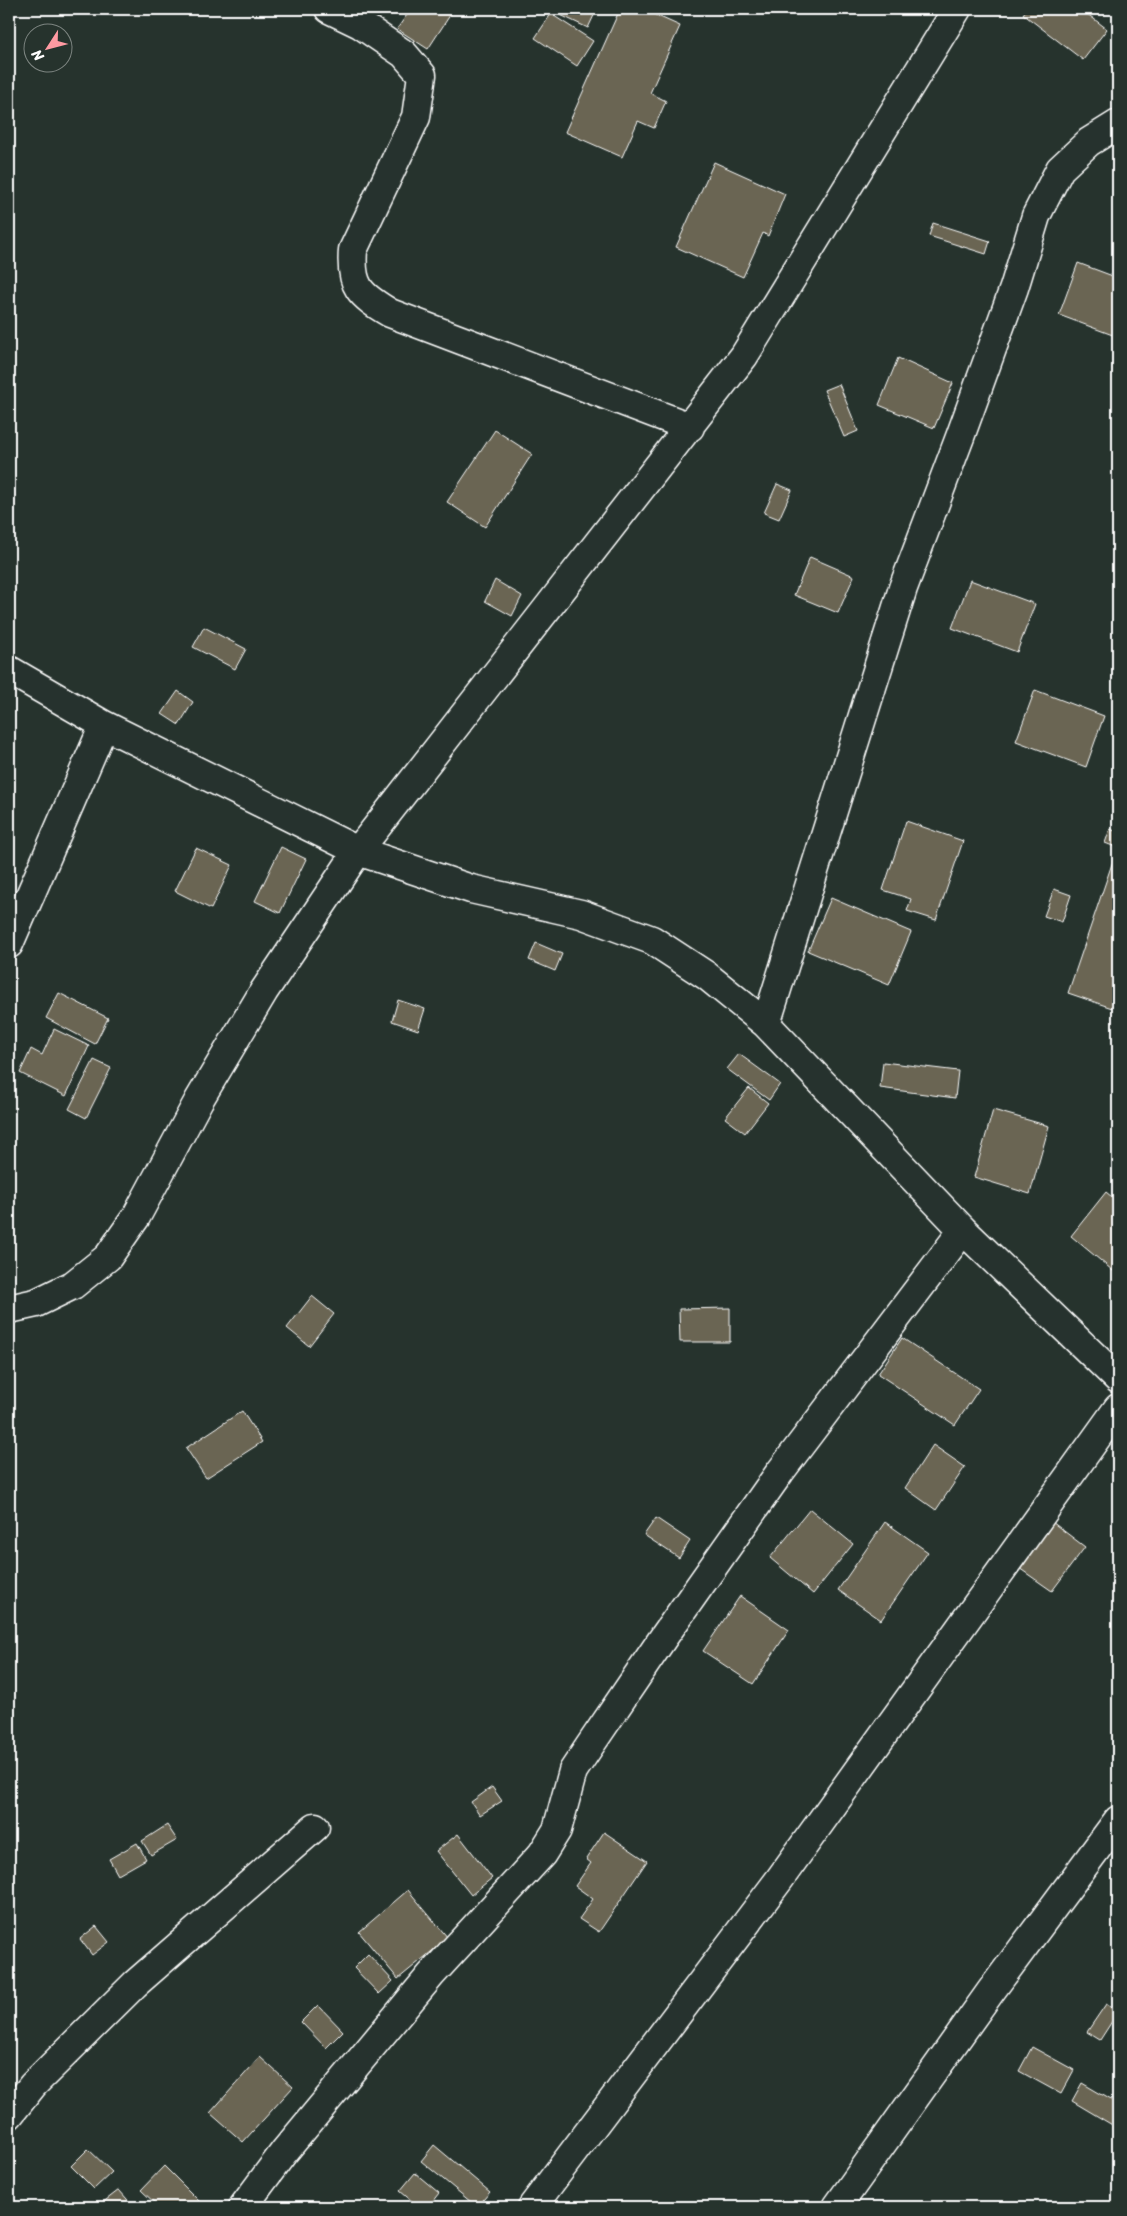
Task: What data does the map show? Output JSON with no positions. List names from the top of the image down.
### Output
{
  "north": "bottom left"
}
